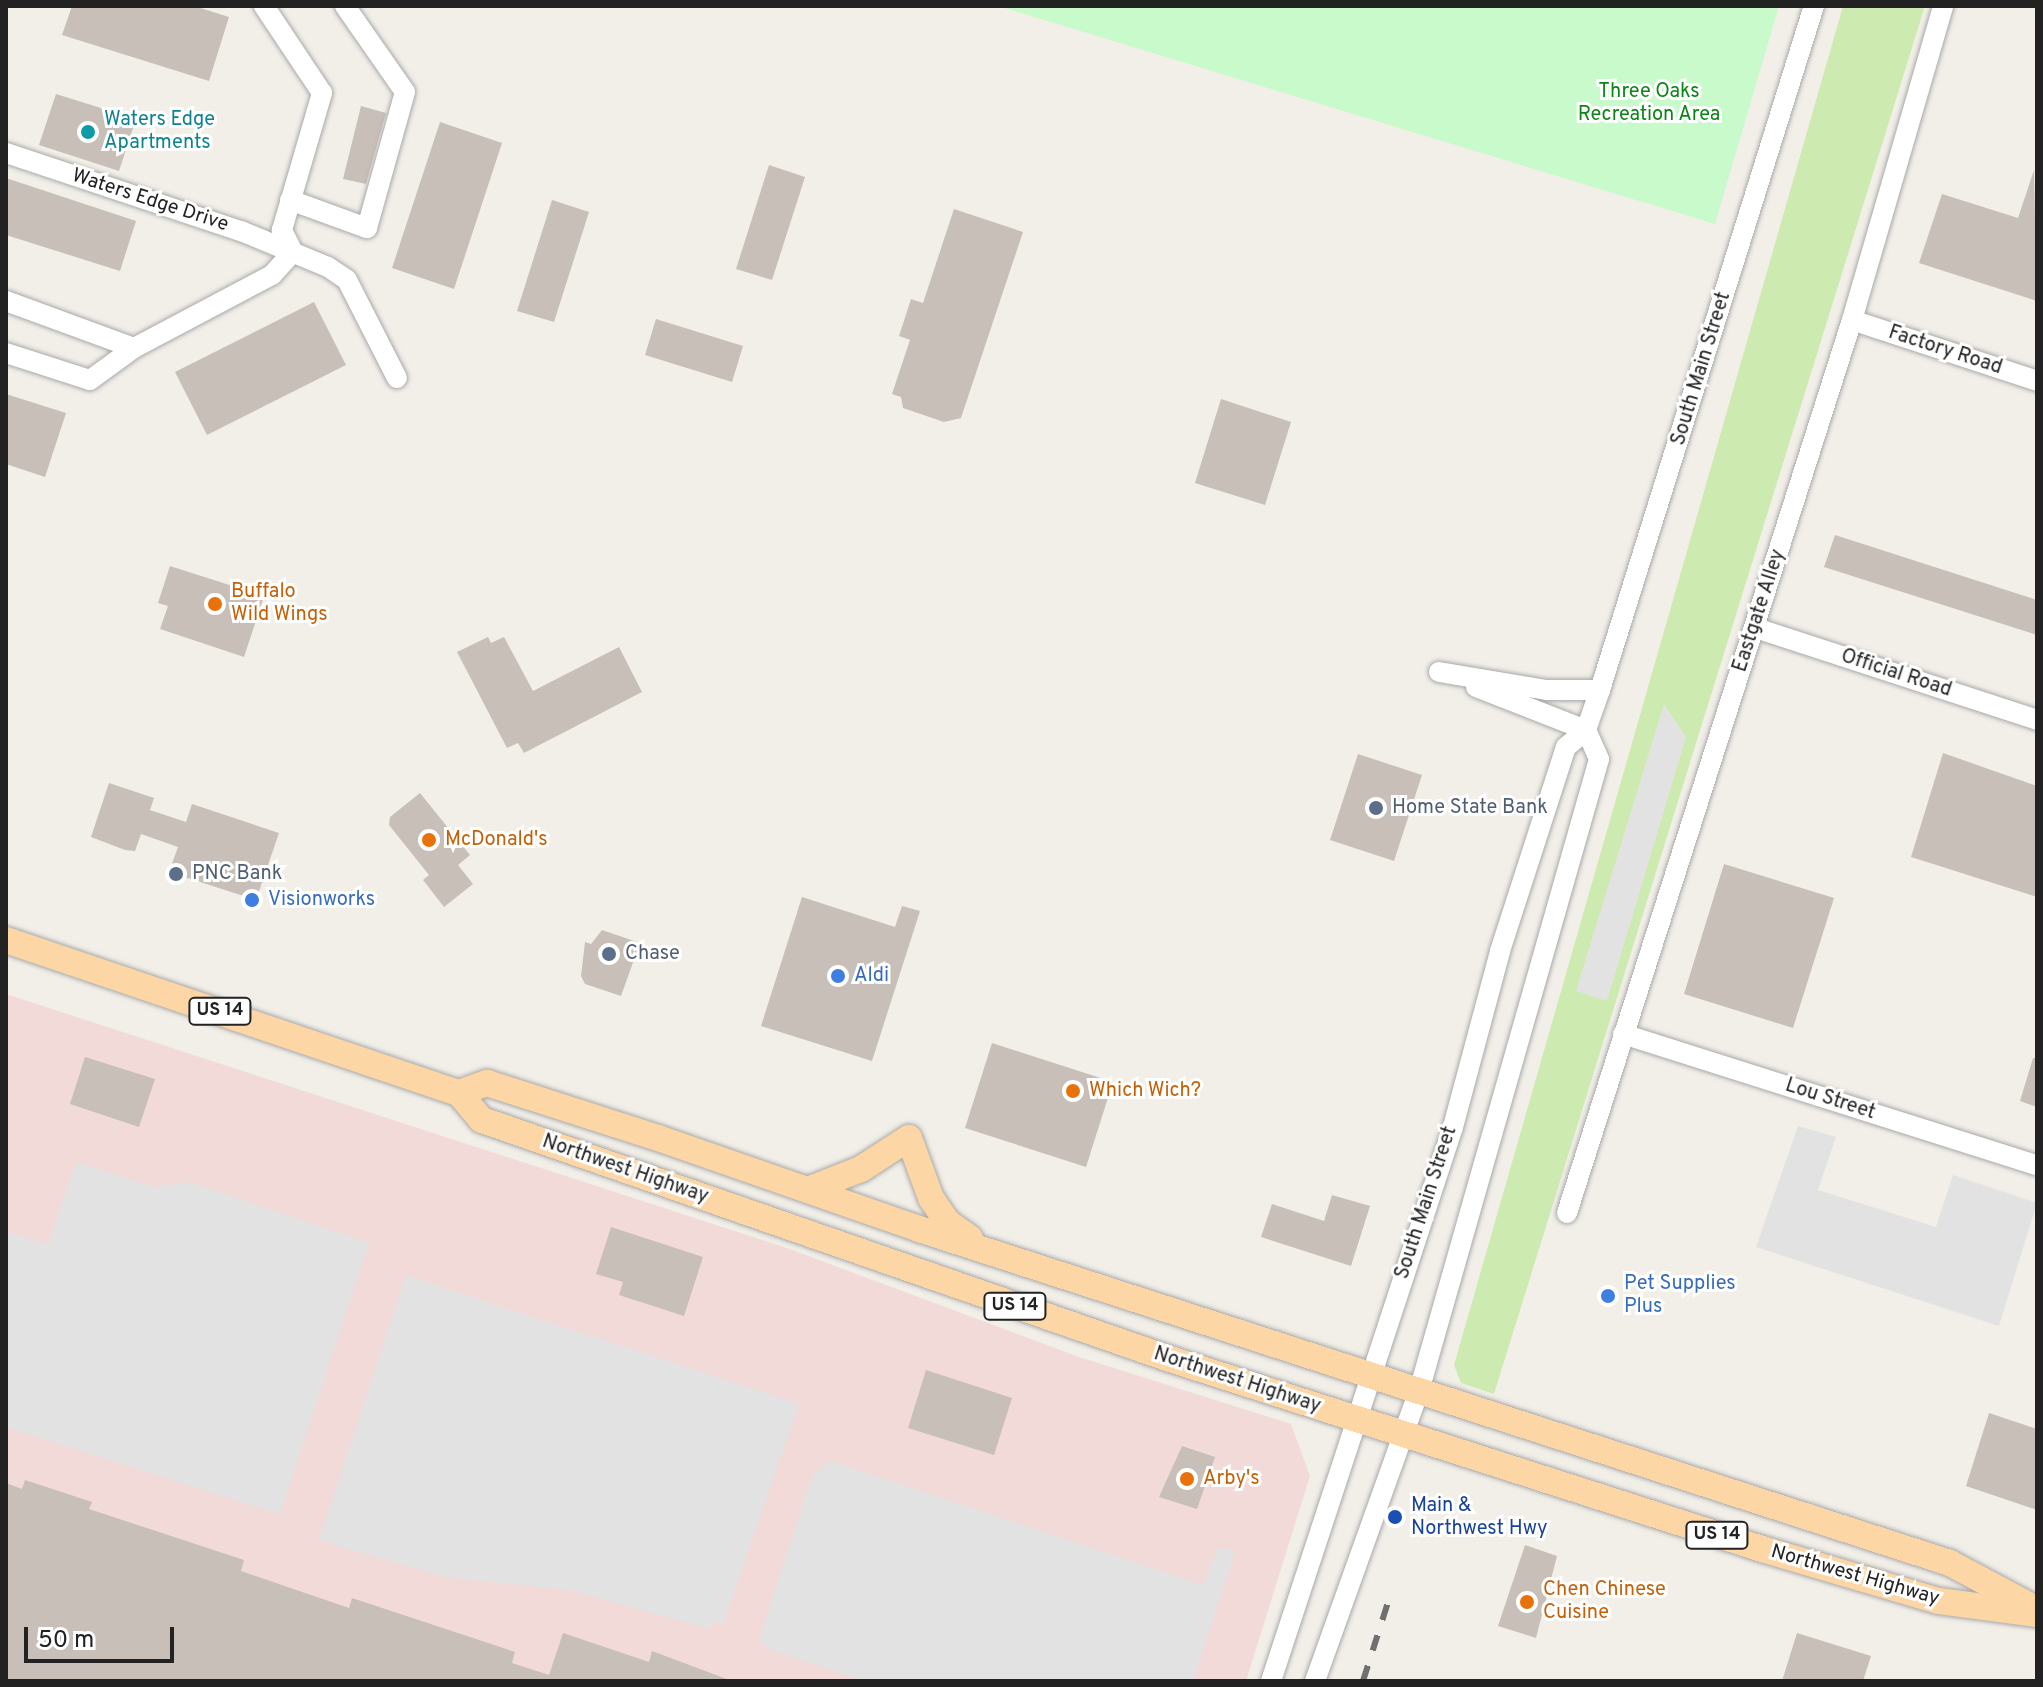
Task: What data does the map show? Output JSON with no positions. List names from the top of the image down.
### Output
{
  "streets": {
    "main road": ["US 14", "Northwest Highway"],
    "street": [
      "Waters Edge Drive",
      "Factory Road",
      "South Main Street",
      "Eastgate Alley",
      "Official Road",
      "Lou Street"
    ]
  },
  "crossings": [
    ["Factory Road", "Eastgate Alley"],
    ["South Main Street", "Northwest Highway"],
    ["Eastgate Alley", "Official Road"],
    ["Eastgate Alley", "Lou Street"]
  ],
  "parks": ["Three Oaks Recreation Area"],
  "places": [
    "Waters Edge Apartments",
    "Buffalo Wild Wings",
    "Home State Bank",
    "McDonald's",
    "PNC Bank",
    "Visionworks",
    "Chase",
    "Aldi",
    "Which Wich?",
    "Pet Supplies Plus",
    "Arby's",
    "Main & Northwest Hwy",
    "Chen Chinese Cuisine"
  ],
  "scale_bar": "50 m"
}
